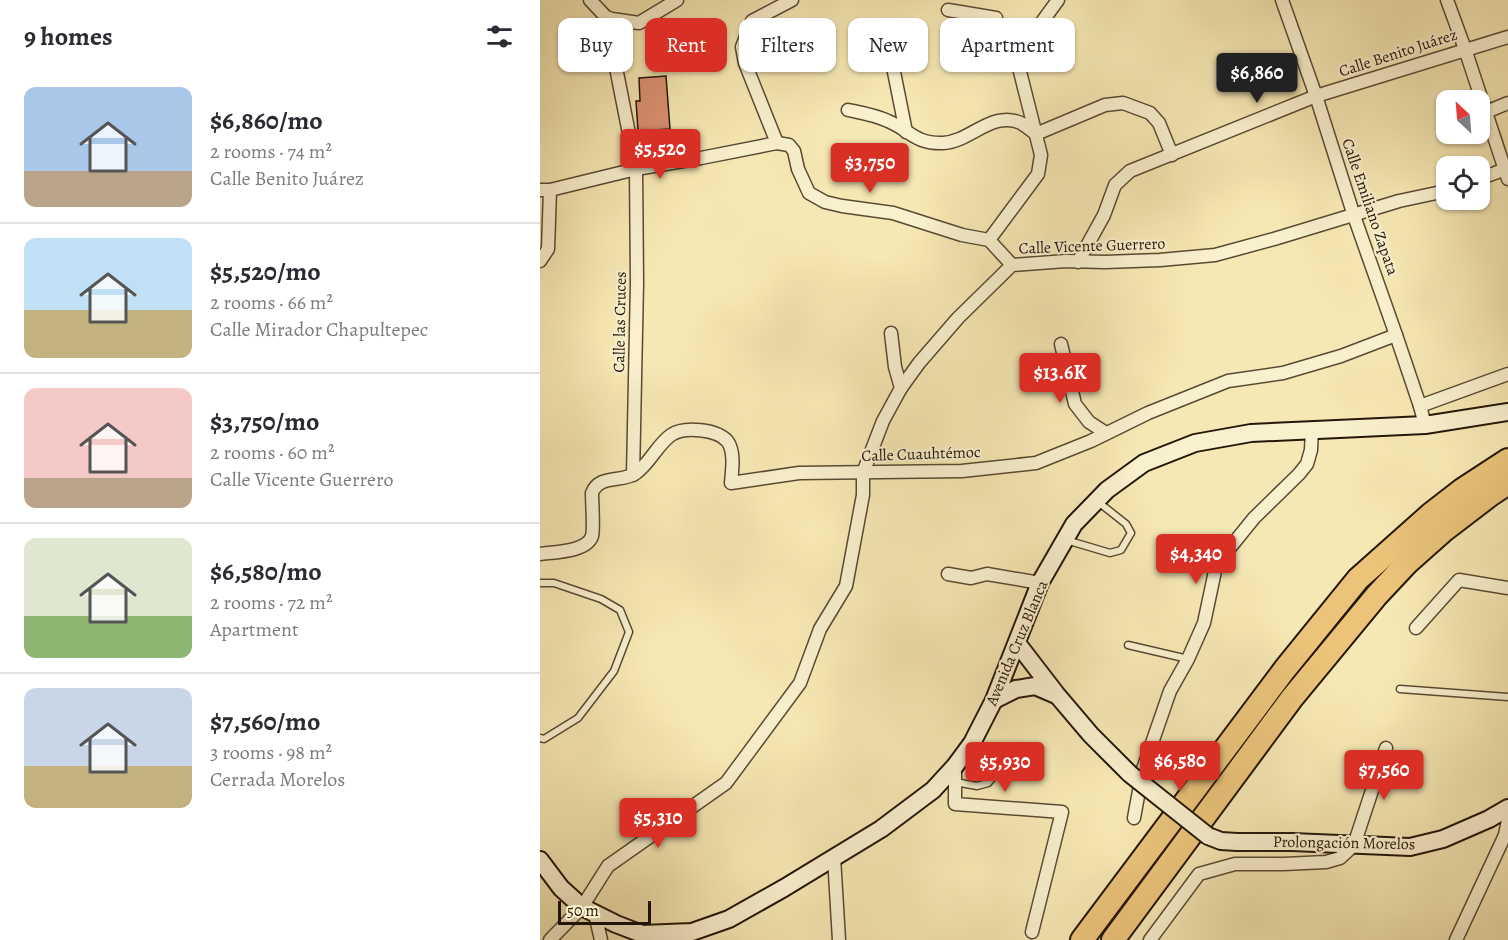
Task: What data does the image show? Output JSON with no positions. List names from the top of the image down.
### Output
{
  "streets": {
    "main road": ["Avenida Cruz Blanca", "Prolongación Morelos"],
    "street": [
      "Calle Benito Juárez",
      "Calle Emiliano Zapata",
      "Calle Vicente Guerrero",
      "Calle las Cruces",
      "Calle Cuauhtémoc"
    ]
  },
  "crossings": [
    ["Calle Benito Juárez", "Calle Emiliano Zapata"],
    ["Calle Benito Juárez", "Calle Vicente Guerrero"],
    ["Calle Emiliano Zapata", "Calle Vicente Guerrero"],
    ["Calle Emiliano Zapata", "Calle Cuauhtémoc"],
    ["Calle Emiliano Zapata", "Avenida Cruz Blanca"],
    ["Calle Vicente Guerrero", "Calle Cuauhtémoc"],
    ["Calle Vicente Guerrero", "Avenida Cruz Blanca"],
    ["Calle las Cruces", "Calle Cuauhtémoc"]
  ],
  "scale_bar": "50 m",
  "north": "top left",
  "page": {
    "heading": "9 homes",
    "chip": [
      "Buy",
      "Rent",
      "Filters",
      "New",
      "Apartment"
    ],
    "price": [
      "$6,860",
      "$5,520",
      "$3,750",
      "$13.6K",
      "$4,340",
      "$6,580",
      "$5,930",
      "$7,560",
      "$5,310"
    ],
    "list": [
      {
        "name": "$6,860/mo",
        "note": "2 rooms · 74 m² · Calle Benito Juárez"
      },
      {
        "name": "$5,520/mo",
        "note": "2 rooms · 66 m² · Calle Mirador Chapultepec"
      },
      {
        "name": "$3,750/mo",
        "note": "2 rooms · 60 m² · Calle Vicente Guerrero"
      },
      {
        "name": "$6,580/mo",
        "note": "2 rooms · 72 m² · Apartment"
      },
      {
        "name": "$7,560/mo",
        "note": "3 rooms · 98 m² · Cerrada Morelos"
      }
    ],
    "scale": "50 m"
  }
}
